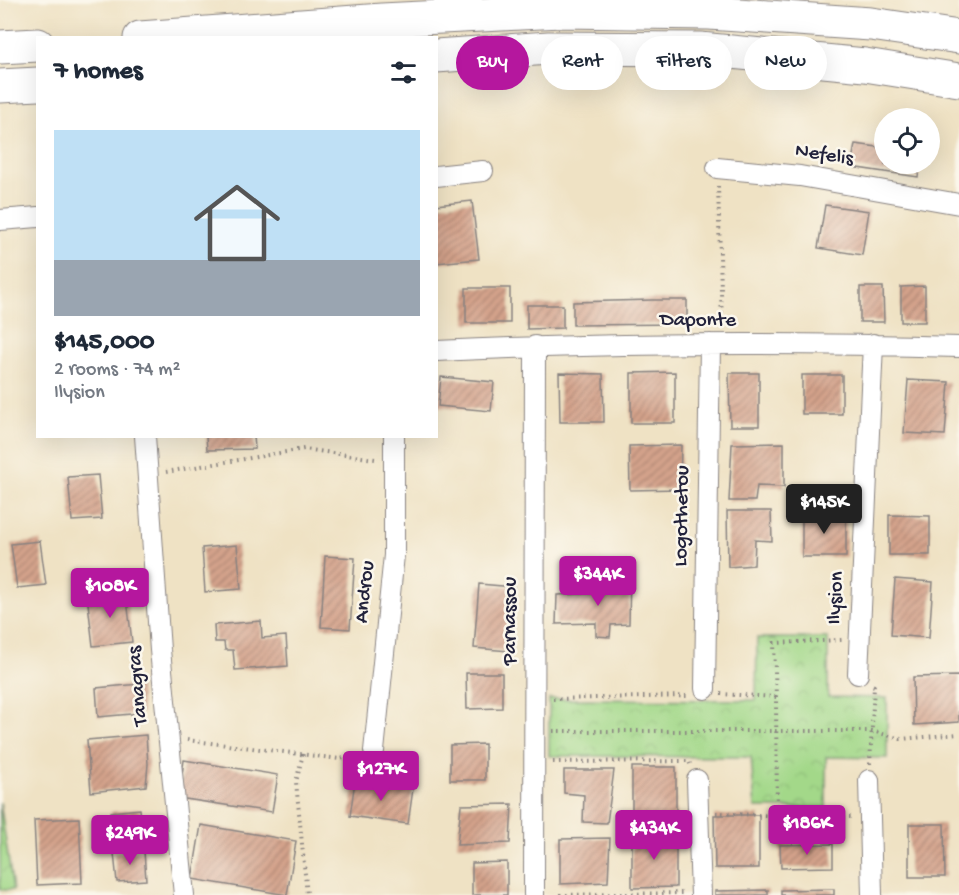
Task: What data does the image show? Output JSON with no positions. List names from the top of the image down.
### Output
{
  "streets": {
    "street": [
      "Nefelis",
      "Daponte",
      "Logothetou",
      "Androu",
      "Ilysion",
      "Parnassou",
      "Tanagras"
    ]
  },
  "crossings": [
    ["Daponte", "Logothetou"],
    ["Daponte", "Ilysion"],
    ["Daponte", "Parnassou"]
  ],
  "page": {
    "chip": [
      "Buy",
      "Rent",
      "Filters",
      "New"
    ],
    "heading": "7 homes",
    "list": [
      {
        "name": "$145,000",
        "note": "2 rooms · 74 m² · Ilysion"
      }
    ],
    "price": [
      "$145K",
      "$344K",
      "$108K",
      "$127K",
      "$186K",
      "$434K",
      "$249K"
    ]
  }
}
